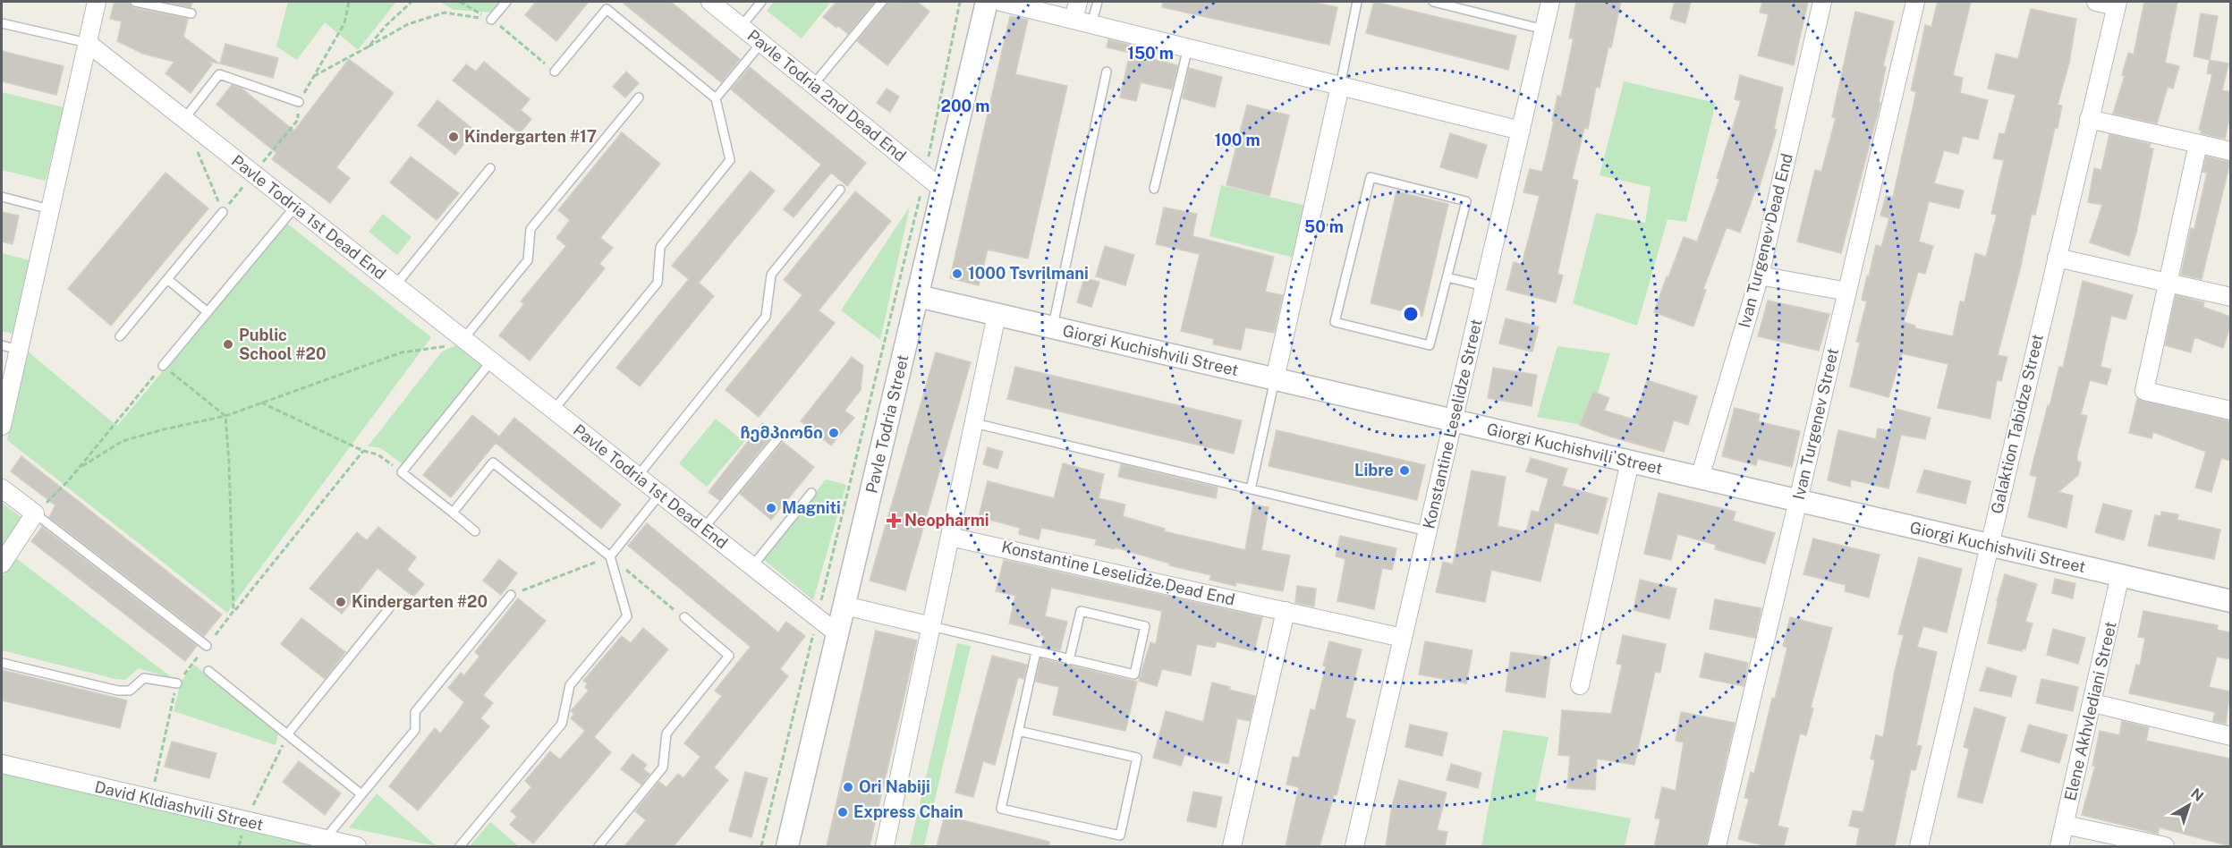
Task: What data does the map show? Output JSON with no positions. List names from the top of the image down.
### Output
{
  "streets": {
    "street": [
      "Pavle Todria 2nd Dead End",
      "Pavle Todria 1st Dead End",
      "Ivan Turgenev Dead End",
      "Giorgi Kuchishvili Street",
      "Pavle Todria Street",
      "Konstantine Leselidze Street",
      "Ivan Turgenev Street",
      "Galaktion Tabidze Street",
      "Konstantine Leselidze Dead End",
      "Elene Akhvlediani Street",
      "David Kldiashvili Street"
    ]
  },
  "crossings": [
    ["Pavle Todria 2nd Dead End", "Pavle Todria Street"],
    ["Pavle Todria 1st Dead End", "Pavle Todria Street"],
    ["Ivan Turgenev Dead End", "Giorgi Kuchishvili Street"],
    ["Giorgi Kuchishvili Street", "Pavle Todria Street"],
    ["Giorgi Kuchishvili Street", "Konstantine Leselidze Street"],
    ["Giorgi Kuchishvili Street", "Ivan Turgenev Street"],
    ["Giorgi Kuchishvili Street", "Galaktion Tabidze Street"],
    ["Giorgi Kuchishvili Street", "Elene Akhvlediani Street"],
    ["Konstantine Leselidze Street", "Konstantine Leselidze Dead End"]
  ],
  "places": {
    "other": [
      "Kindergarten #17",
      "1000 Tsvrilmani",
      "Public School #20",
      "ჩემპიონი",
      "Libre",
      "Magniti",
      "Kindergarten #20",
      "Ori Nabiji",
      "Express Chain"
    ],
    "health": ["Neopharmi"]
  },
  "north": "top right",
  "rings": [
    "150 m",
    "200 m",
    "100 m",
    "50 m"
  ]
}
